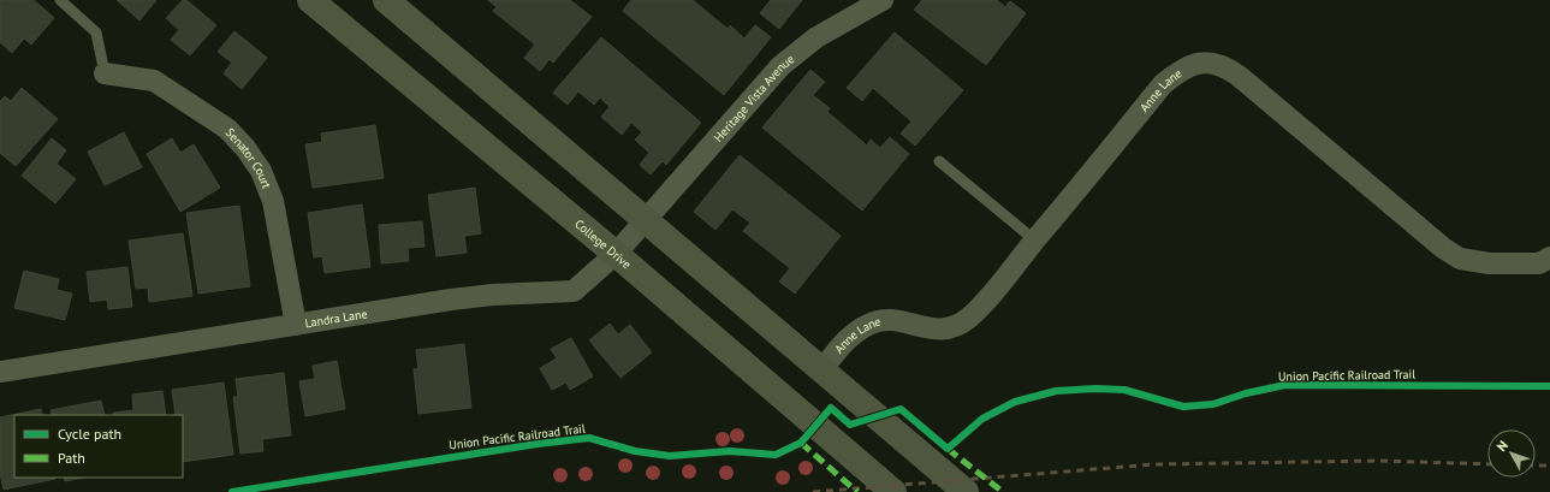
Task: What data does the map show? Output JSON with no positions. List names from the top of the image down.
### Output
{
  "streets": {
    "main road": ["College Drive"],
    "street": [
      "Anne Lane",
      "Heritage Vista Avenue",
      "Senator Court",
      "Landra Lane"
    ],
    "cycle path": ["Union Pacific Railroad Trail"]
  },
  "crossings": [
    ["Heritage Vista Avenue", "Landra Lane"],
    ["Senator Court", "Landra Lane"],
    ["College Drive", "Landra Lane"]
  ],
  "legend": ["Cycle path", "Path"],
  "north": "top left"
}
